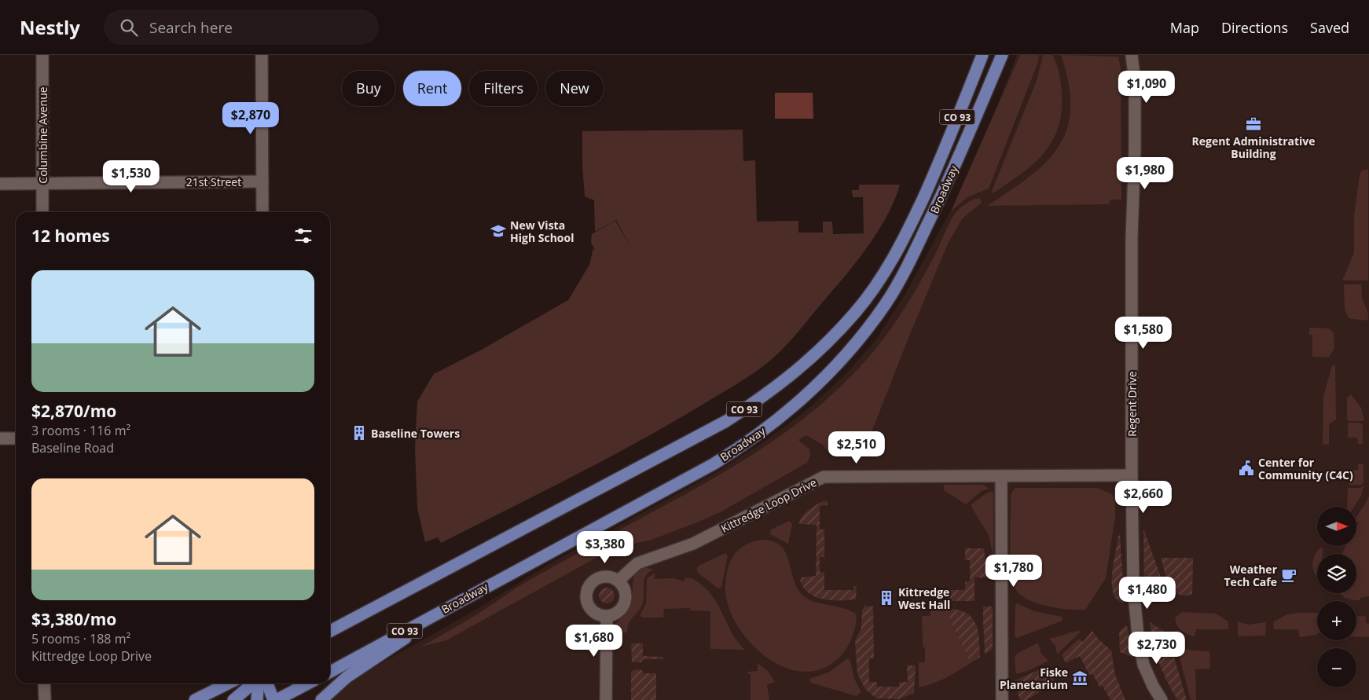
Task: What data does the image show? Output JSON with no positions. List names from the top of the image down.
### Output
{
  "streets": {
    "main road": ["CO 93", "Broadway"],
    "street": [
      "Columbine Avenue",
      "21st Street",
      "Regent Drive",
      "Kittredge Loop Drive"
    ]
  },
  "crossings": [
    ["Columbine Avenue", "21st Street"],
    ["Regent Drive", "Kittredge Loop Drive"]
  ],
  "places": {
    "office": ["Regent Administrative Building"],
    "school or university": ["New Vista High School"],
    "building": ["Baseline Towers", "Kittredge West Hall"],
    "public building": ["Center for Community (C4C)"],
    "cafe": ["Weather Tech Cafe"],
    "museum": ["Fiske Planetarium"]
  },
  "north": "right",
  "page": {
    "header": "Nestly",
    "search": "Search here",
    "nav": ["Map", "Directions", "Saved"],
    "price": [
      "$1,090",
      "$2,870",
      "$1,980",
      "$1,530",
      "$1,580",
      "$2,510",
      "$2,660",
      "$3,380",
      "$1,780",
      "$1,480",
      "$1,680",
      "$2,730"
    ],
    "chip": [
      "Buy",
      "Rent",
      "Filters",
      "New"
    ],
    "heading": "12 homes",
    "list": [
      {
        "name": "$2,870/mo",
        "note": "3 rooms · 116 m² · Baseline Road"
      },
      {
        "name": "$3,380/mo",
        "note": "5 rooms · 188 m² · Kittredge Loop Drive"
      }
    ],
    "map_buttons": ["+", "−"]
  }
}
